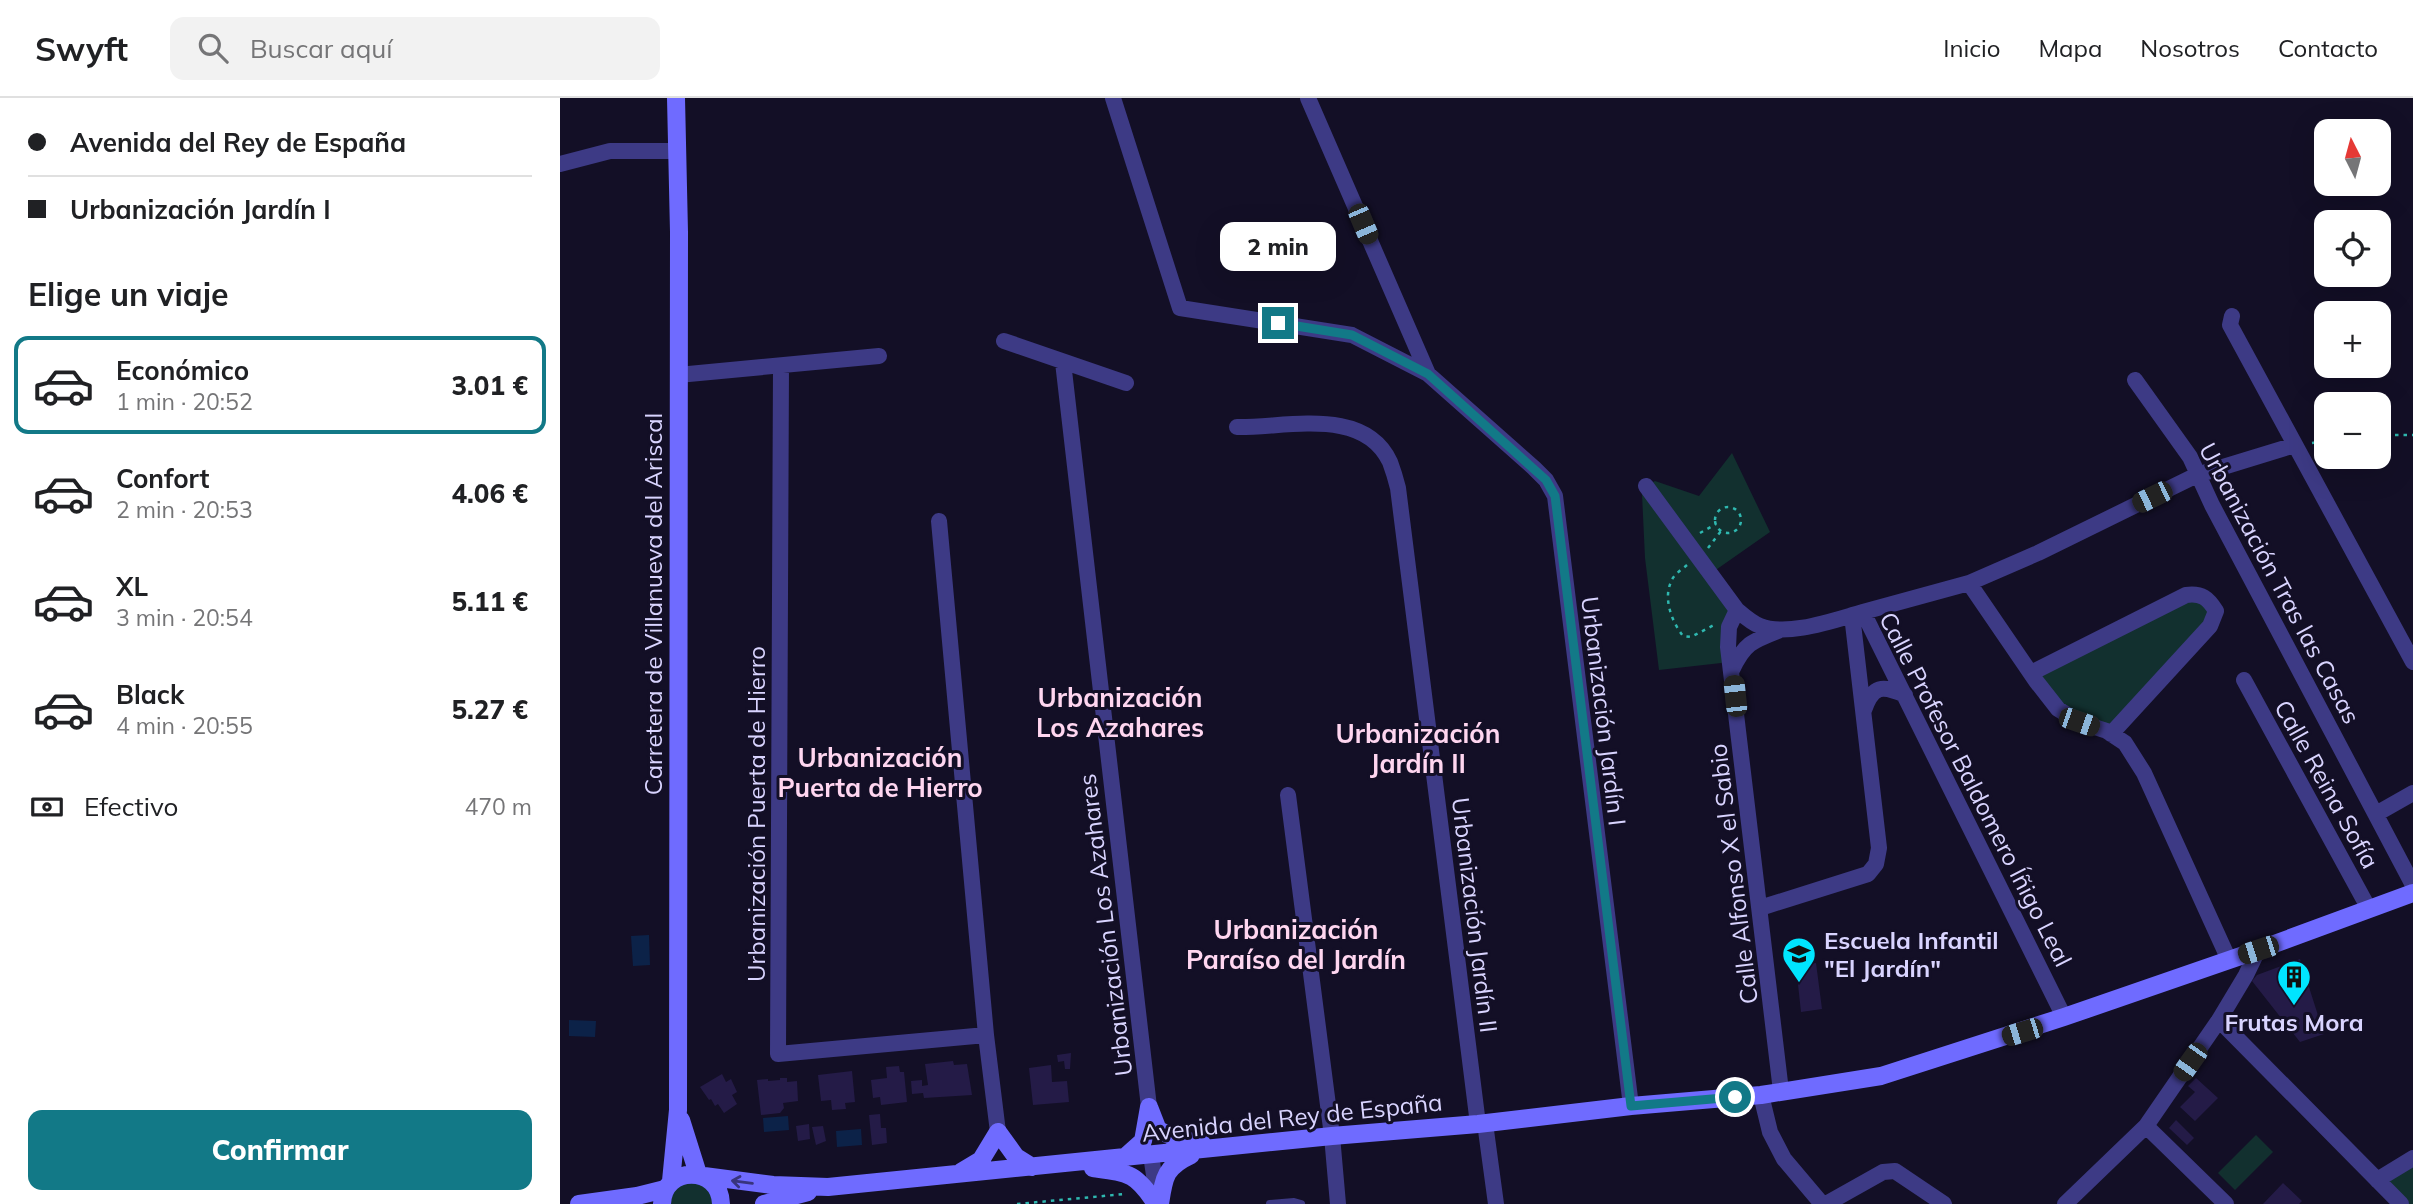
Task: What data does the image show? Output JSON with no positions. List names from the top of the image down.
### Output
{
  "streets": {
    "main road": ["Carretera de Villanueva del Ariscal", "Avenida del Rey de España"],
    "street": [
      "Urbanización Tras las Casas",
      "Urbanización Jardín I",
      "Calle Reina Sofía",
      "Calle Profesor Baldomero Íñigo Leal",
      "Urbanización Puerta de Hierro",
      "Calle Alfonso X el Sabio",
      "Urbanización Jardín II",
      "Urbanización Los Azahares"
    ]
  },
  "crossings": [
    ["Urbanización Jardín I", "Avenida del Rey de España"],
    ["Calle Reina Sofía", "Avenida del Rey de España"],
    ["Calle Profesor Baldomero Íñigo Leal", "Calle Alfonso X el Sabio"],
    ["Calle Profesor Baldomero Íñigo Leal", "Avenida del Rey de España"],
    ["Calle Alfonso X el Sabio", "Avenida del Rey de España"],
    ["Urbanización Jardín II", "Avenida del Rey de España"]
  ],
  "districts": [
    "Urbanización Los Azahares",
    "Urbanización Jardín II",
    "Urbanización Puerta de Hierro",
    "Urbanización Paraíso del Jardín"
  ],
  "places": {
    "school or university": ["Escuela Infantil \"El Jardín\""],
    "building": ["Frutas Mora"]
  },
  "north": "top",
  "page": {
    "header": "Swyft",
    "search": "Buscar aquí",
    "nav": [
      "Inicio",
      "Mapa",
      "Nosotros",
      "Contacto"
    ],
    "banner": ["Avenida del Rey de España", "Urbanización Jardín I"],
    "map_buttons": ["+", "−"],
    "bubble": "2 min",
    "heading": "Elige un viaje",
    "list": [
      {
        "name": "Económico",
        "note": "1 min · 20:52",
        "value": "3.01 €"
      },
      {
        "name": "Confort",
        "note": "2 min · 20:53",
        "value": "4.06 €"
      },
      {
        "name": "XL",
        "note": "3 min · 20:54",
        "value": "5.11 €"
      },
      {
        "name": "Black",
        "note": "4 min · 20:55",
        "value": "5.27 €"
      }
    ],
    "pay": ["Efectivo", "470 m"],
    "buttons": "Confirmar"
  }
}
